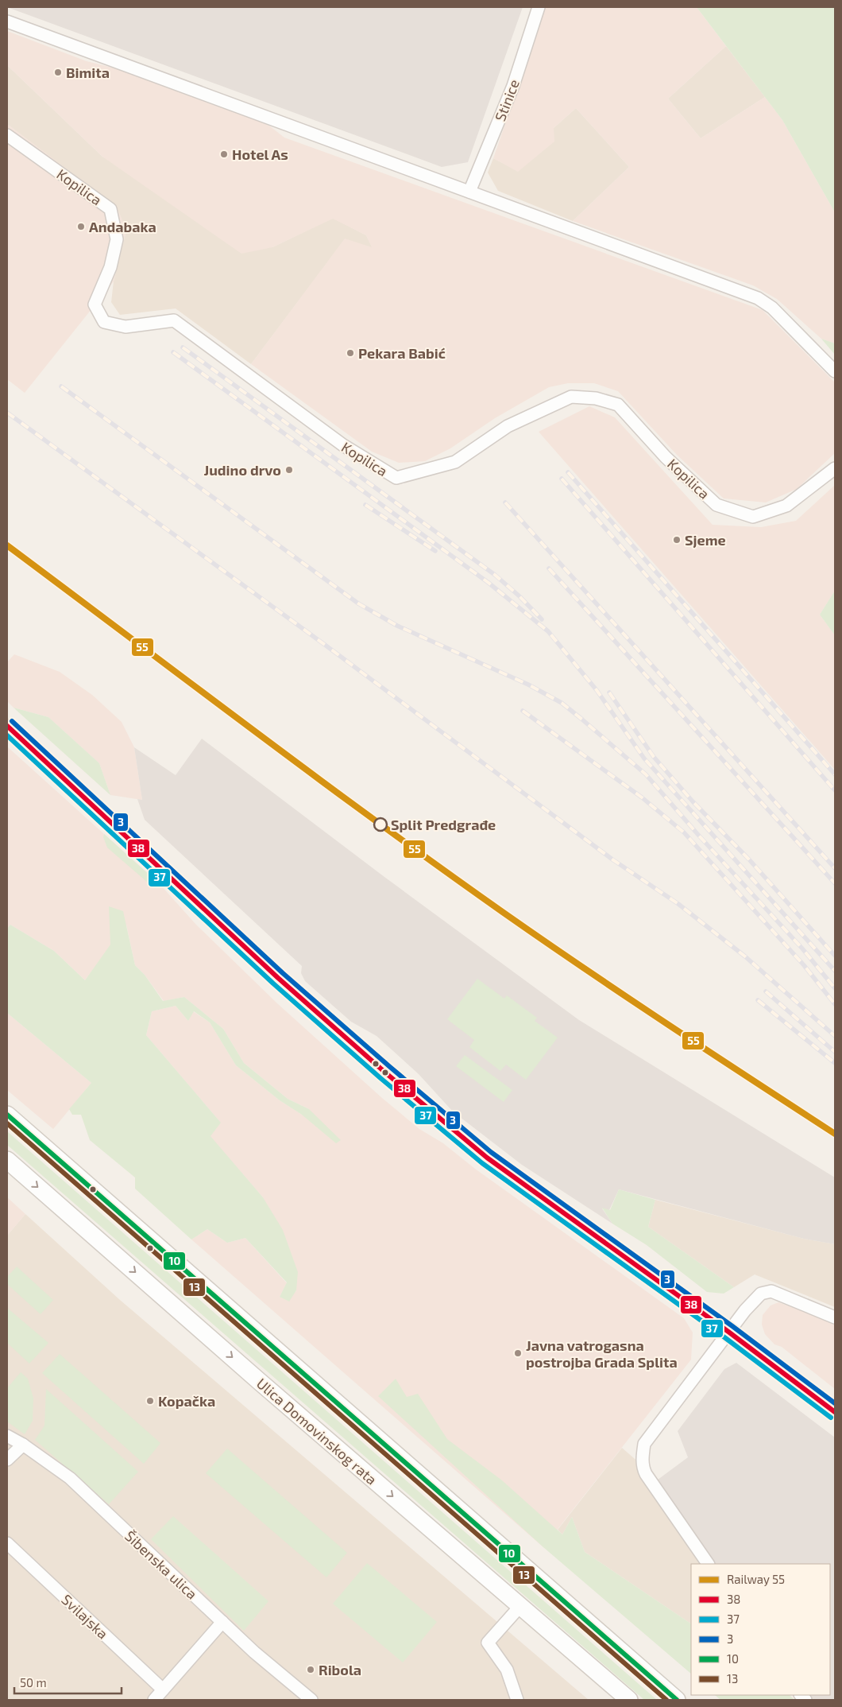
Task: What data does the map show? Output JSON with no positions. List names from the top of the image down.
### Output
{
  "streets": {
    "main road": ["Ulica Domovinskog rata"],
    "street": [
      "Stinice",
      "Kopilica",
      "Šibenska ulica",
      "Svilajska"
    ]
  },
  "places": [
    "Bimita",
    "Hotel As",
    "Andabaka",
    "Pekara Babić",
    "Judino drvo",
    "Sjeme",
    "Split Predgrađe",
    "Javna vatrogasna postrojba Grada Splita",
    "Kopačka",
    "Ribola"
  ],
  "lines": [
    "rail line 55",
    "transit line 3",
    "transit line 38",
    "transit line 37",
    "transit line 10",
    "transit line 13"
  ],
  "legend": [
    "Railway 55",
    "38",
    "37",
    "3",
    "10",
    "13"
  ],
  "scale_bar": "50 m"
}
